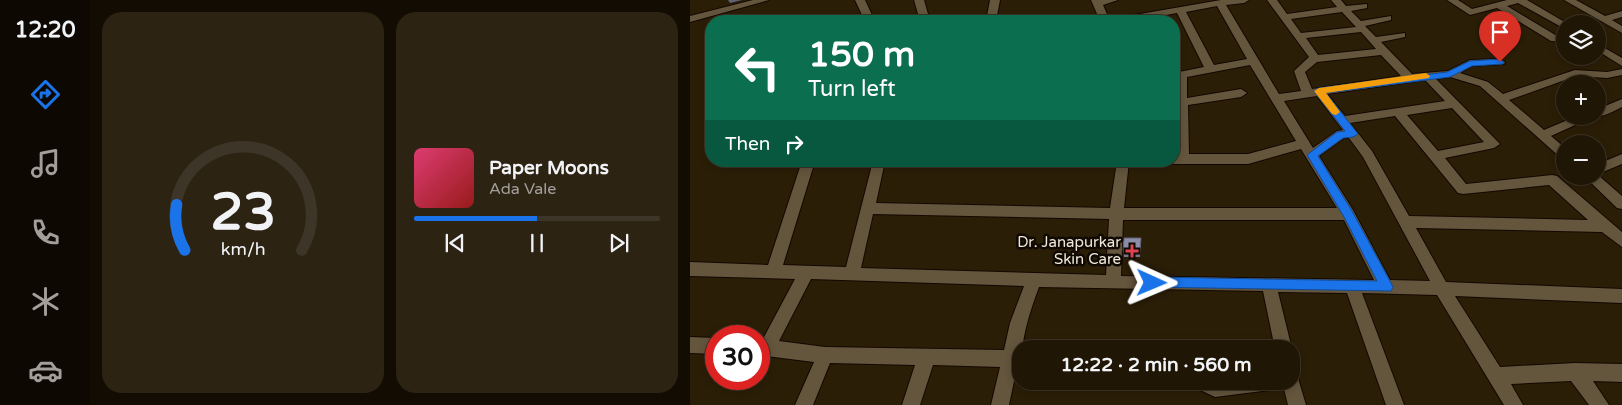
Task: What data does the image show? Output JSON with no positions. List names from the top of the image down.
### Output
{
  "places": {
    "health": ["Dr. Janapurkar Skin Care"]
  },
  "page": {
    "tabs": "12:20",
    "map_buttons": ["+", "−"],
    "turn": ["150 m", "Turn left"],
    "then": "Then",
    "song": ["Paper Moons", "Ada Vale"],
    "limit": "30",
    "trip": "12:22 · 2 min · 560 m",
    "gauge": ["23", "km/h"]
  }
}
